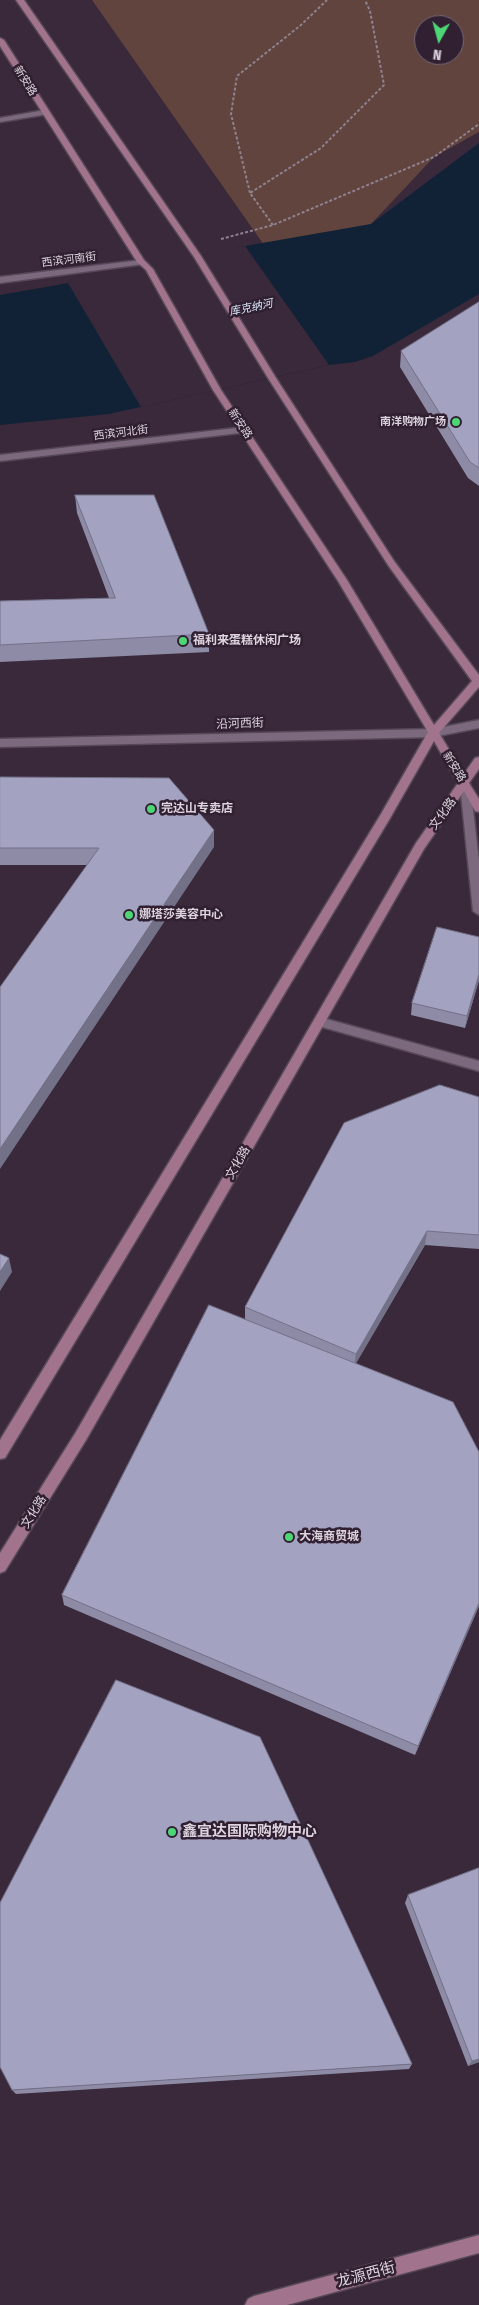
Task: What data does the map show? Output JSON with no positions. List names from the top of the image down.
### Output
{
  "streets": {
    "main road": ["新安路", "文化路", "龙源西街"],
    "street": ["西滨河南街", "西滨河北街", "沿河西街"]
  },
  "crossings": [
    ["新安路", "西滨河南街"],
    ["新安路", "西滨河北街"],
    ["新安路", "沿河西街"],
    ["新安路", "文化路"]
  ],
  "water": ["库克纳河"],
  "places": [
    "南洋购物广场",
    "福利来蛋糕休闲广场",
    "完达山专卖店",
    "娜塔莎美容中心",
    "大海商贸城",
    "鑫宜达国际购物中心"
  ],
  "north": "bottom"
}
